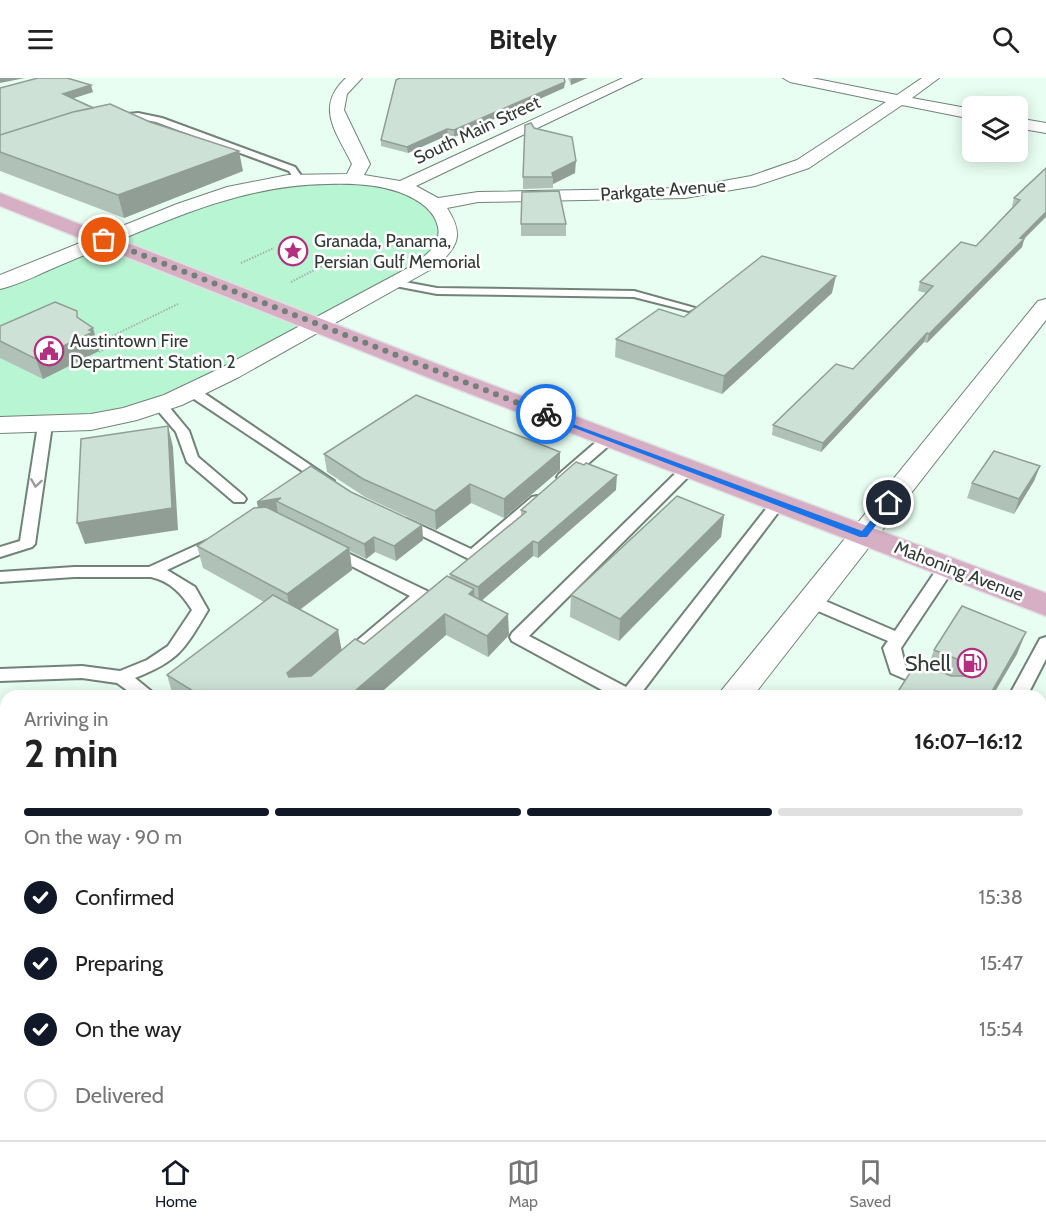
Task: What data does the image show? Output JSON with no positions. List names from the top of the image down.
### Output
{
  "streets": {
    "main road": ["Mahoning Avenue"],
    "street": ["South Main Street", "Parkgate Avenue"]
  },
  "places": {
    "place": ["Granada, Panama, Persian Gulf Memorial"],
    "public building": ["Austintown Fire Department Station 2"],
    "fuel station": ["Shell"]
  },
  "page": {
    "header": "Bitely",
    "heading": ["2 min", "Arriving in", "16:07–16:12"],
    "bar": "On the way · 90 m",
    "list": [
      ["Confirmed", "15:38"],
      ["Preparing", "15:47"],
      ["On the way", "15:54"],
      "Delivered"
    ],
    "tabs": ["Home", "Map", "Saved"]
  }
}
